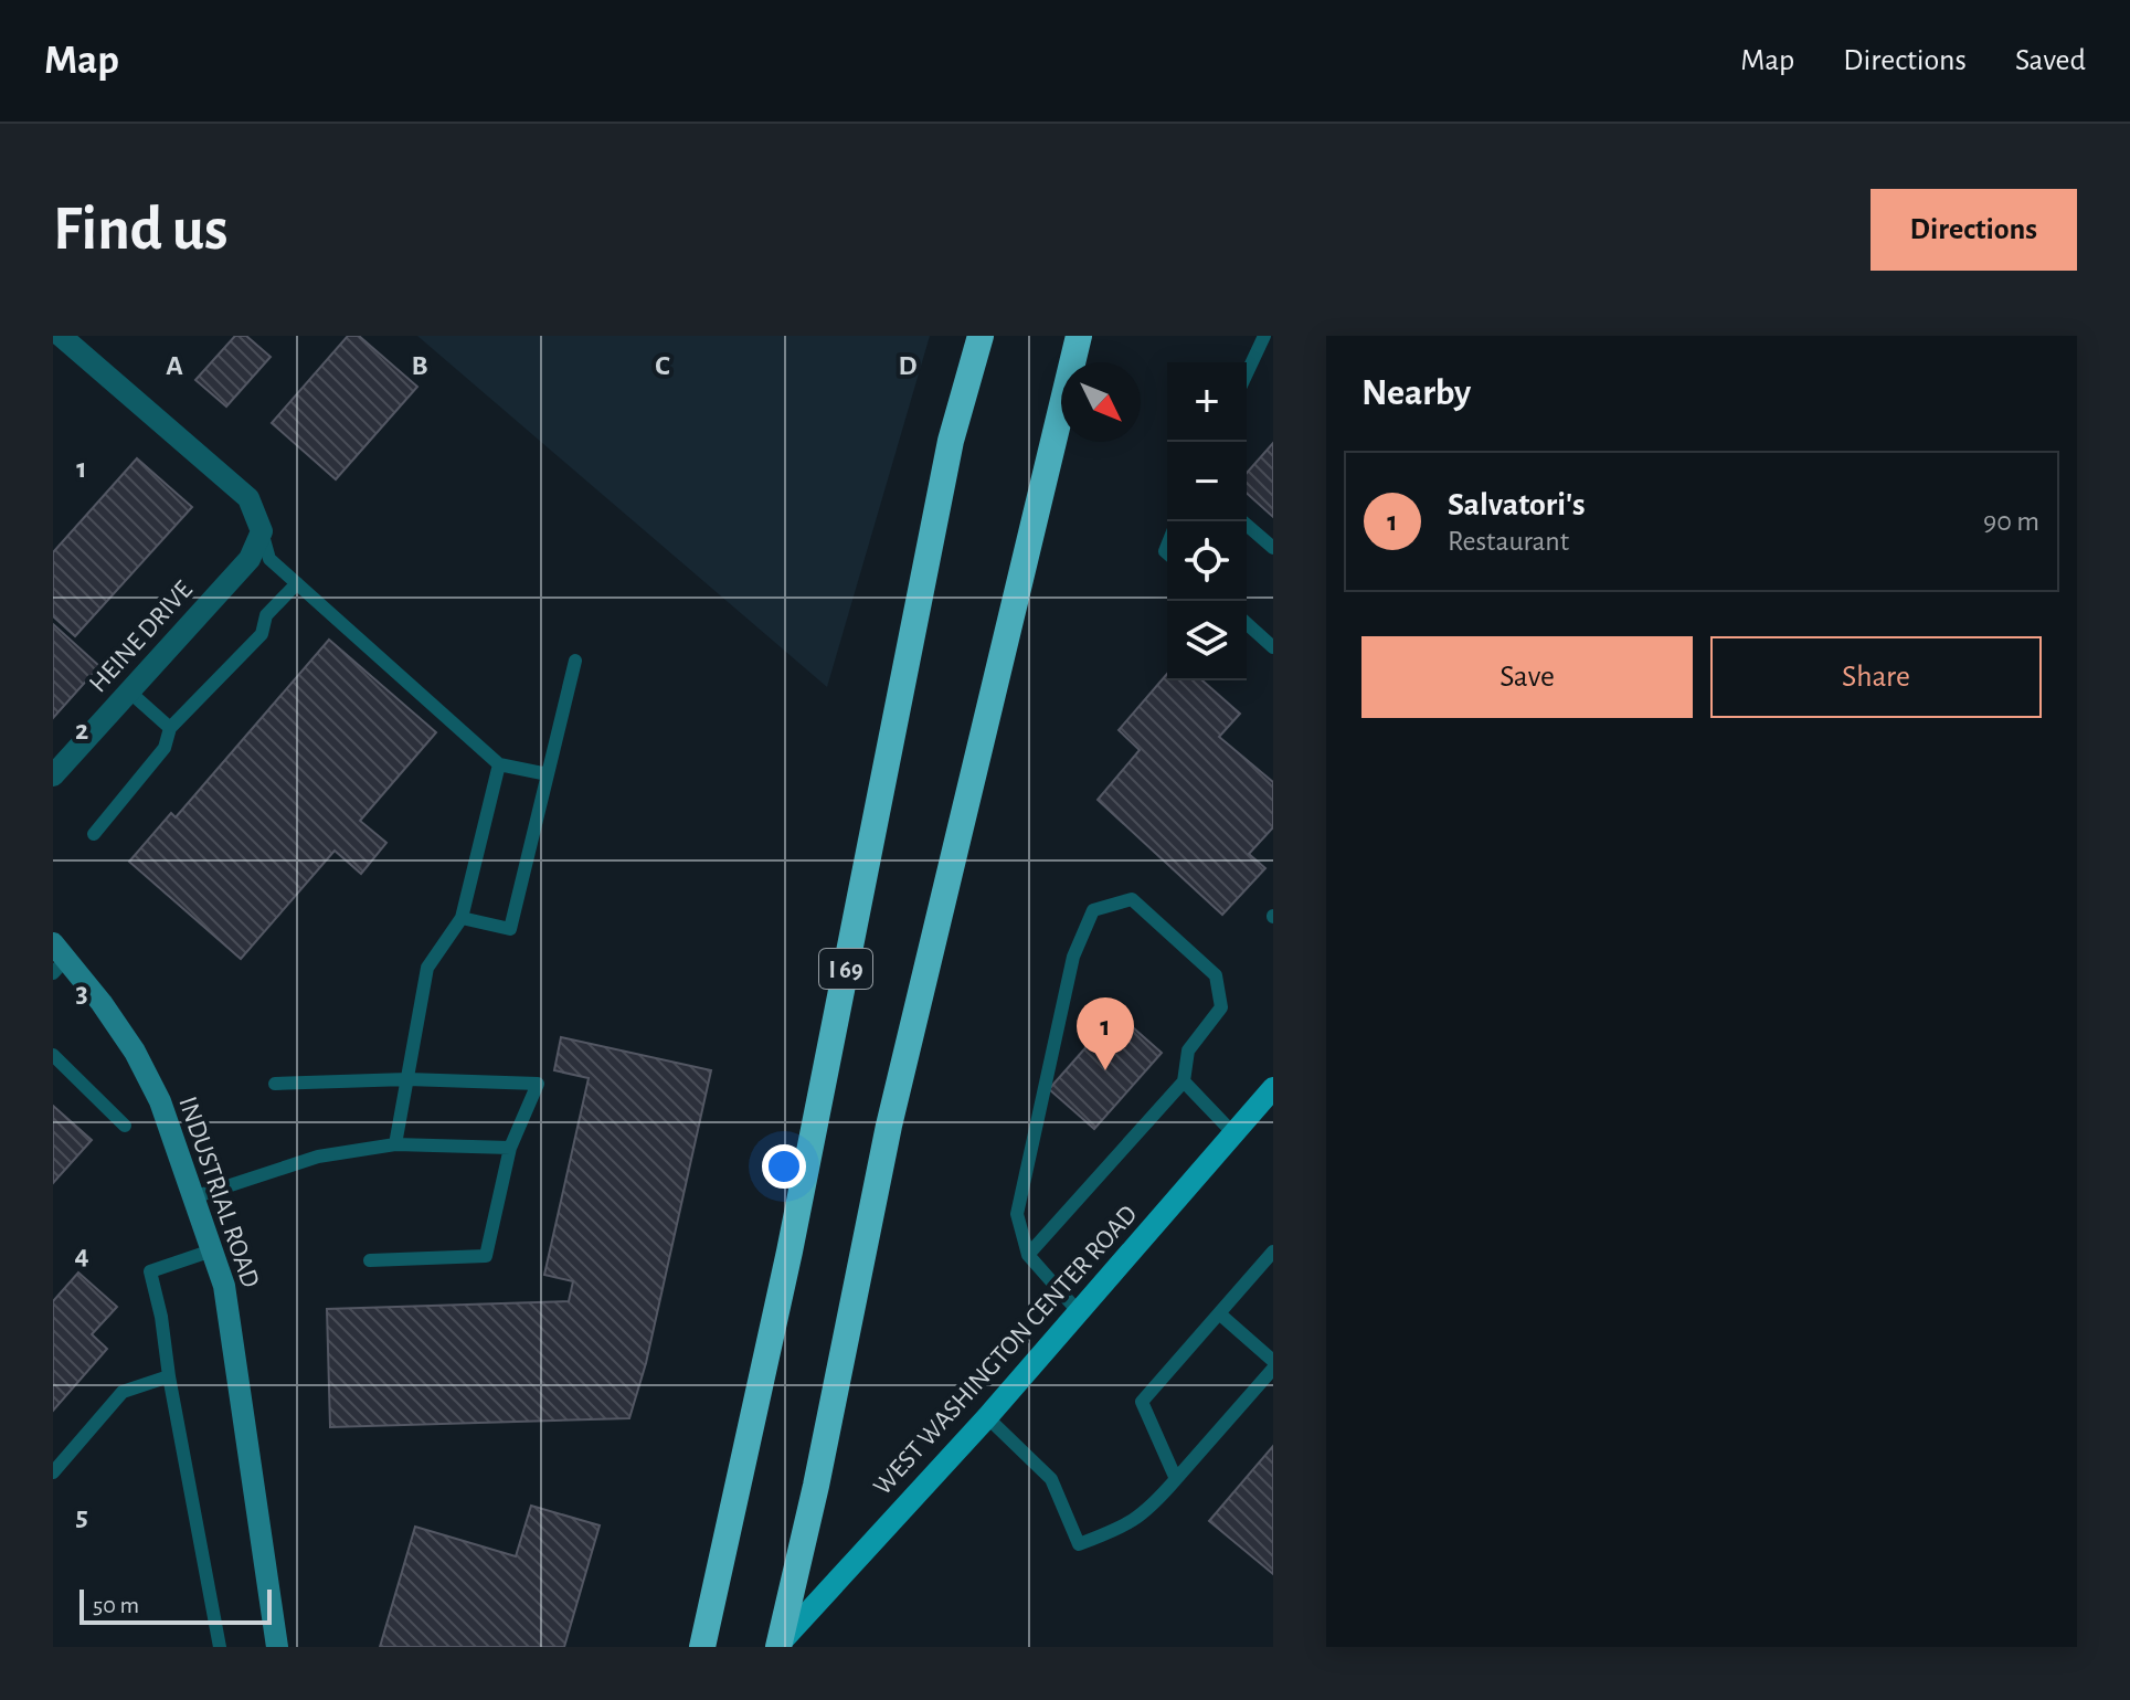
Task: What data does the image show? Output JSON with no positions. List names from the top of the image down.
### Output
{
  "streets": {
    "highway": ["I 69"],
    "main road": ["WEST WASHINGTON CENTER ROAD"],
    "street": ["HEINE DRIVE", "INDUSTRIAL ROAD"]
  },
  "scale_bar": "50 m",
  "north": "bottom right",
  "page": {
    "header": "Map",
    "nav": ["Map", "Directions", "Saved"],
    "buttons": [
      "Directions",
      ["Save", "Share"]
    ],
    "title": "Find us",
    "heading": "Nearby",
    "map_buttons": ["+", "−"],
    "list": [
      {
        "mark": "1",
        "name": "Salvatori's",
        "note": "Restaurant",
        "value": "90 m"
      }
    ],
    "pins": "1",
    "scale": "50 m"
  },
  "grid": {
    "columns": [
      "A",
      "B",
      "C",
      "D"
    ],
    "rows": [
      "1",
      "2",
      "3",
      "4",
      "5"
    ]
  }
}
